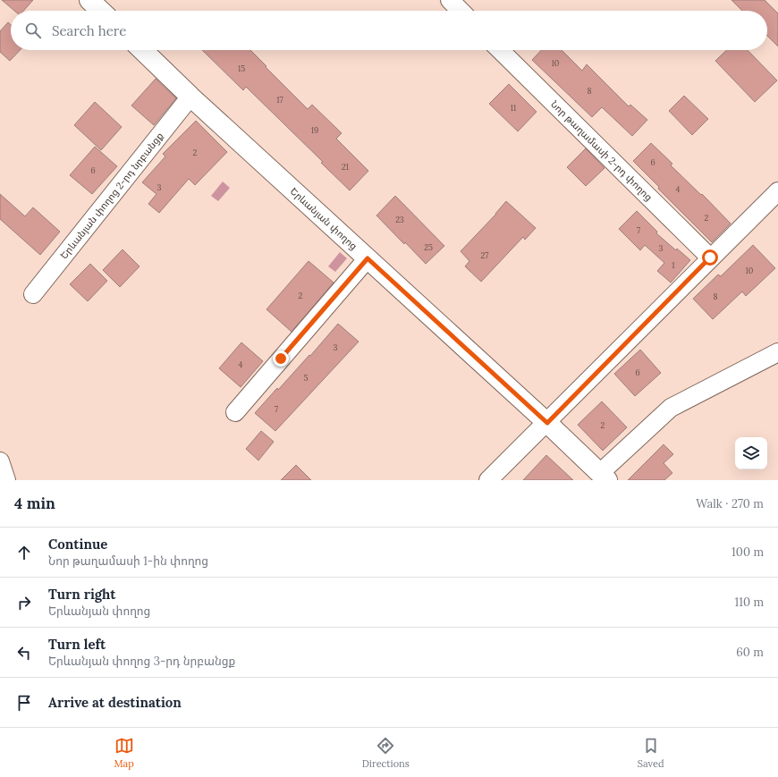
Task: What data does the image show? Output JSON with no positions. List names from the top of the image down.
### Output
{
  "streets": {
    "main road": ["Երևանյան փողոց"],
    "street": ["Նոր թաղամասի 2-րդ փողոց", "Երևանյան փողոց 2-րդ նրբանցք"]
  },
  "crossings": [
    ["Երևանյան փողոց 2-րդ նրբանցք", "Երևանյան փողոց"]
  ],
  "house_numbers": [
    "10",
    "15",
    "8",
    "17",
    "11",
    "19",
    "2",
    "6",
    "21",
    "6",
    "3",
    "4",
    "2",
    "23",
    "7",
    "25",
    "3",
    "27",
    "1",
    "10",
    "2",
    "8",
    "3",
    "4",
    "6",
    "5",
    "7",
    "2"
  ],
  "page": {
    "search": "Search here",
    "heading": ["4 min", "Walk · 270 m"],
    "list": [
      ["Continue", "Նոր թաղամասի 1-ին փողոց", "100 m"],
      ["Turn right", "Երևանյան փողոց", "110 m"],
      ["Turn left", "Երևանյան փողոց 3-րդ նրբանցք", "60 m"],
      "Arrive at destination"
    ],
    "nav": ["Map", "Directions", "Saved"]
  }
}
